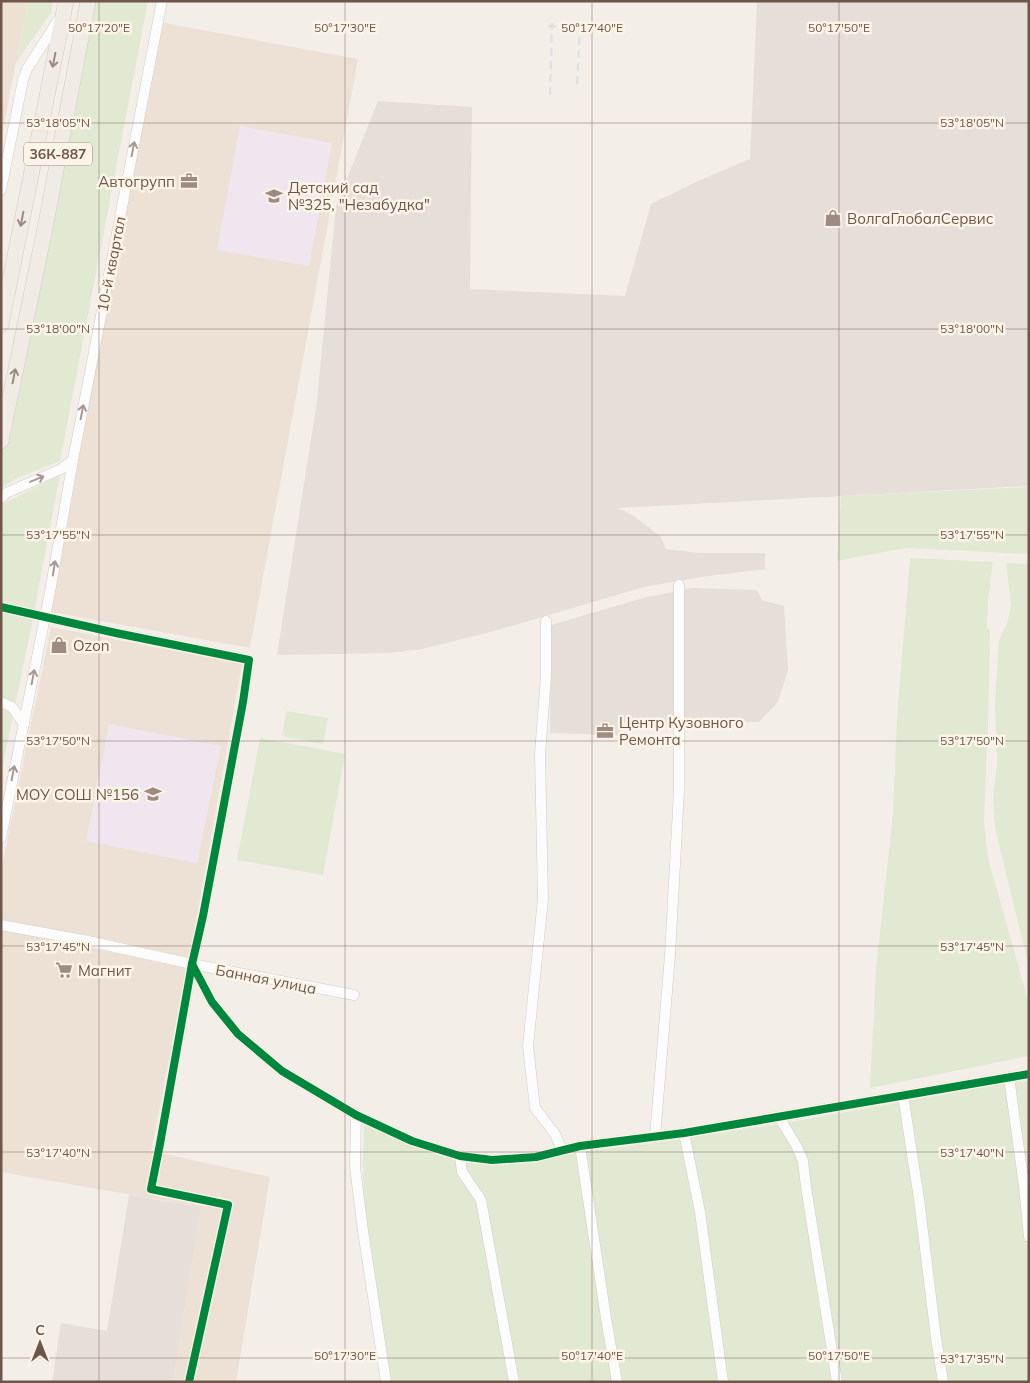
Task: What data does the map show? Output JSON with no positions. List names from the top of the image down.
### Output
{
  "streets": {
    "main road": ["36К-887"],
    "street": ["10-й квартал", "Банная улица"]
  },
  "one_way": ["10-й квартал"],
  "places": {
    "office": ["Автогрупп", "Центр Кузовного Ремонта"],
    "school or university": ["Детский сад №325, \"Незабудка\"", "МОУ СОШ №156"],
    "shop": ["ВолгаГлобалСервис", "Ozon"],
    "supermarket": ["Магнит"]
  },
  "north": "top",
  "coordinates": [
    "50°17'20\"E",
    "50°17'30\"E",
    "50°17'40\"E",
    "50°17'50\"E",
    "53°18'05\"N",
    "53°18'00\"N",
    "53°17'55\"N",
    "53°17'50\"N",
    "53°17'45\"N",
    "53°17'40\"N",
    "53°17'35\"N"
  ]
}
